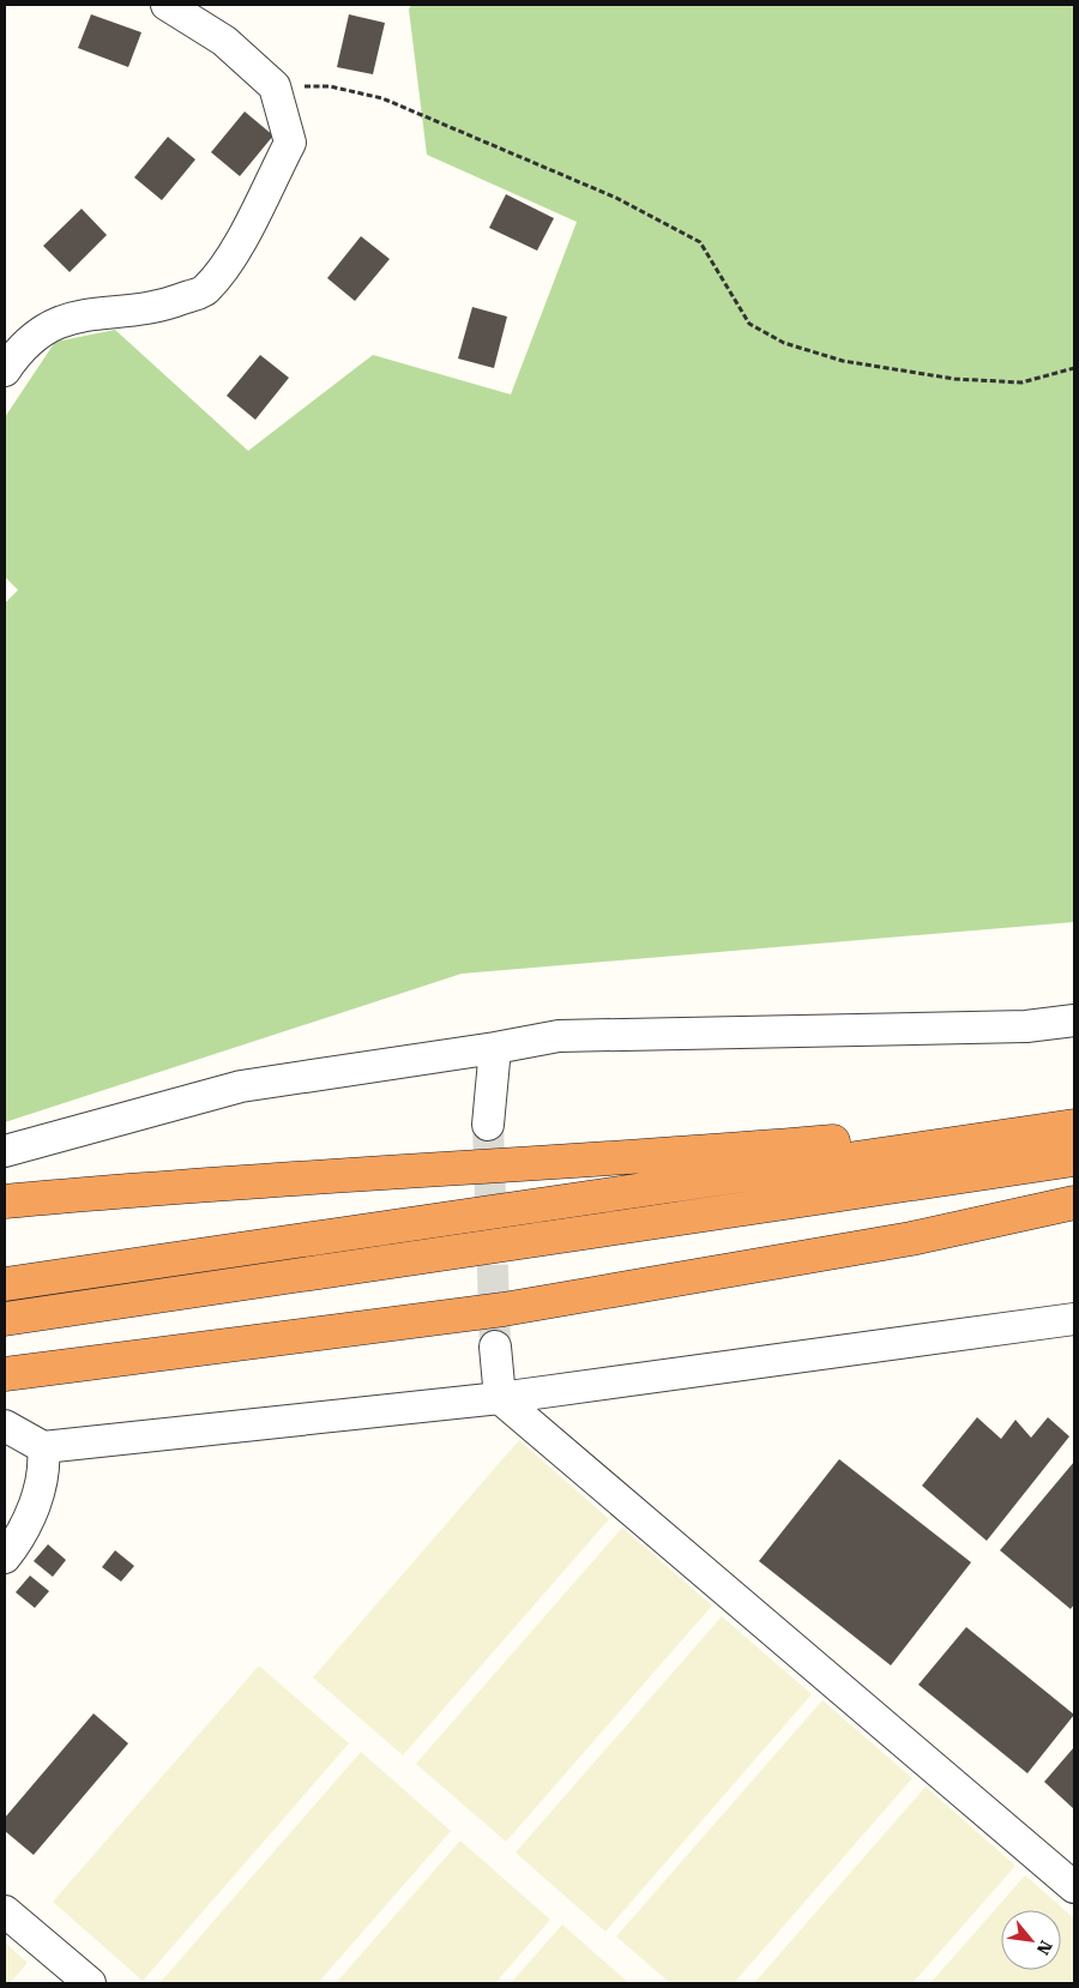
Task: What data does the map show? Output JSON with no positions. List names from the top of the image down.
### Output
{
  "north": "bottom right"
}
